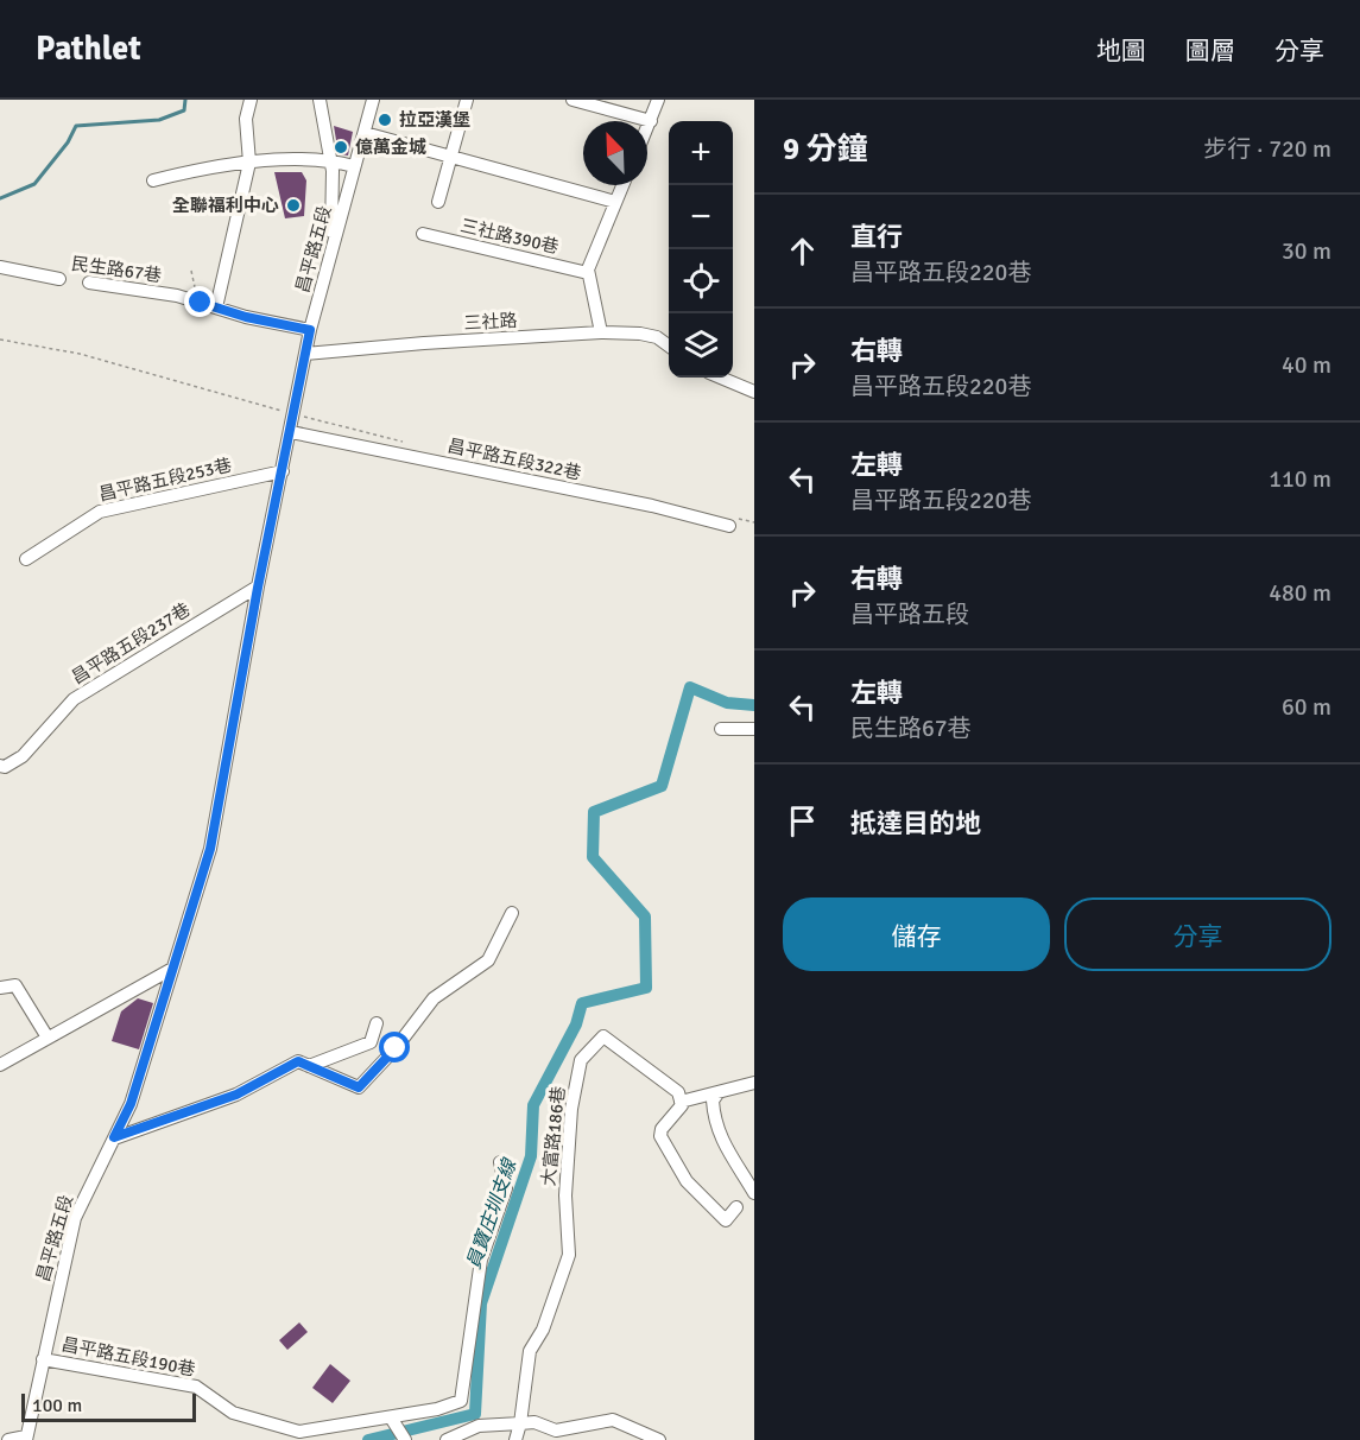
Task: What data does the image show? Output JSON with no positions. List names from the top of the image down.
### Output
{
  "streets": {
    "street": [
      "三社路390巷",
      "昌平路五段",
      "民生路67巷",
      "三社路",
      "昌平路五段322巷",
      "昌平路五段253巷",
      "昌平路五段237巷",
      "大富路186巷",
      "昌平路五段190巷"
    ]
  },
  "crossings": [
    ["昌平路五段", "民生路67巷"],
    ["昌平路五段", "三社路"],
    ["昌平路五段", "昌平路五段322巷"],
    ["昌平路五段", "昌平路五段253巷"],
    ["昌平路五段", "昌平路五段237巷"],
    ["昌平路五段", "昌平路五段190巷"]
  ],
  "water": ["員寶庄圳支線"],
  "places": ["拉亞漢堡", "億萬金城", "全聯福利中心"],
  "scale_bar": "100 m",
  "north": "top left",
  "page": {
    "header": "Pathlet",
    "nav": ["地圖", "圖層", "分享"],
    "heading": ["9 分鐘", "步行 · 720 m"],
    "map_buttons": ["+", "−"],
    "list": [
      ["直行", "昌平路五段220巷", "30 m"],
      ["右轉", "昌平路五段220巷", "40 m"],
      ["左轉", "昌平路五段220巷", "110 m"],
      ["右轉", "昌平路五段", "480 m"],
      ["左轉", "民生路67巷", "60 m"],
      "抵達目的地"
    ],
    "buttons": ["儲存", "分享"],
    "scale": "100 m"
  }
}
